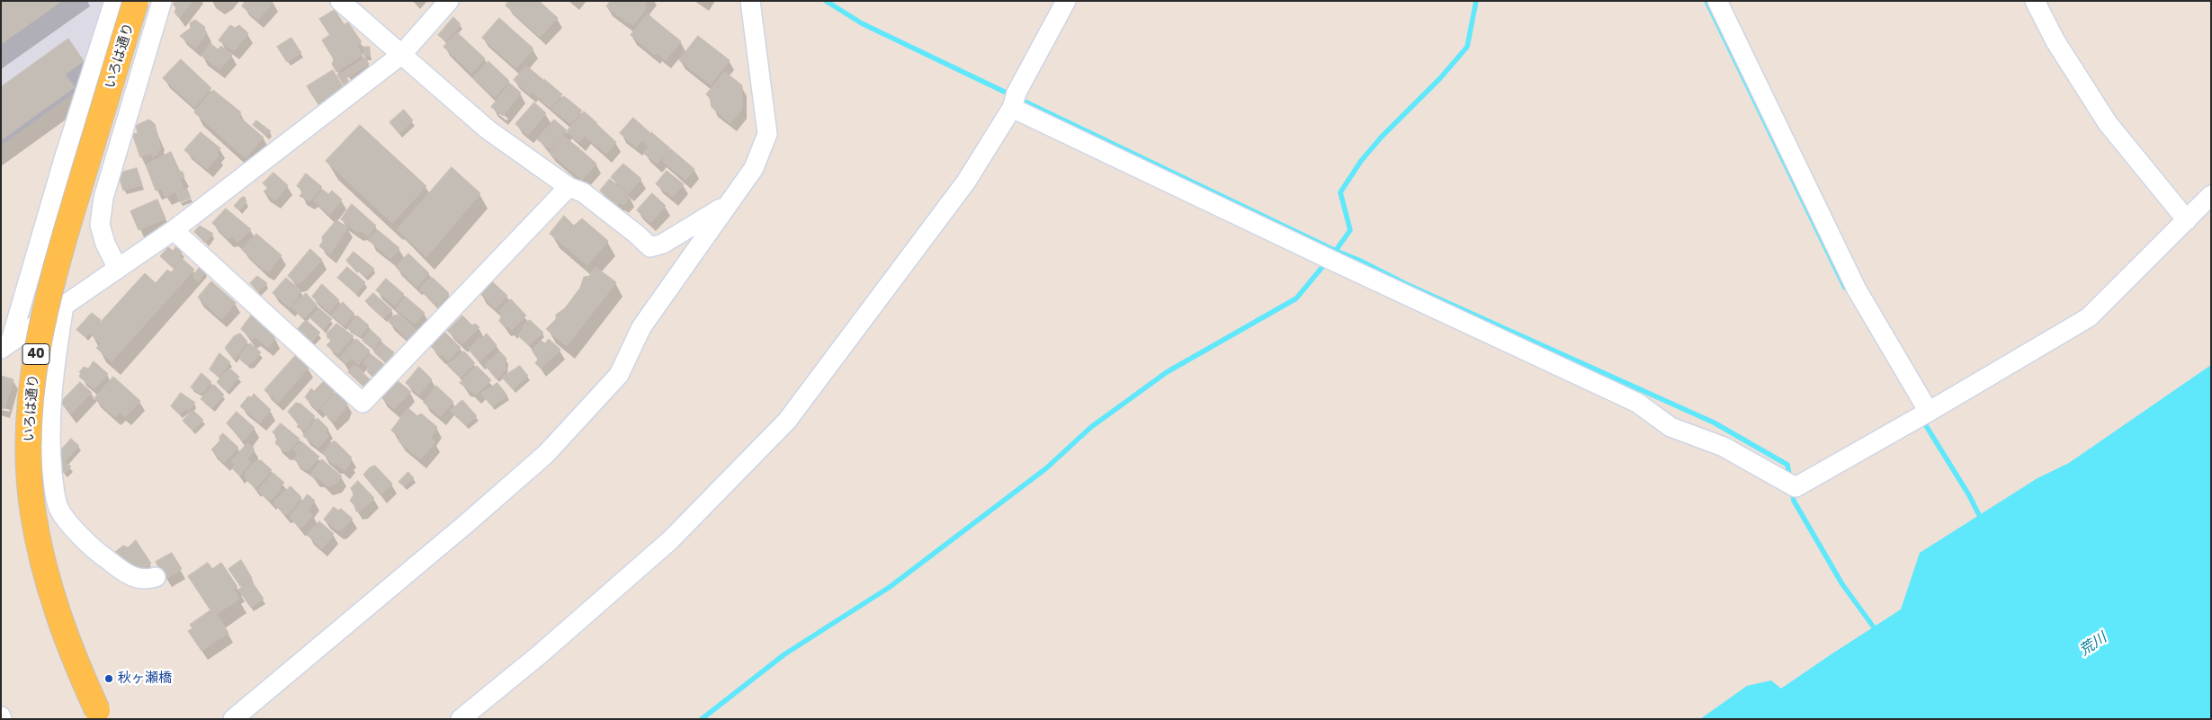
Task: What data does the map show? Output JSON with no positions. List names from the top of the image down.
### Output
{
  "streets": {
    "main road": ["いろは通り", "40"]
  },
  "water": ["荒川"],
  "places": ["秋ヶ瀬橋"]
}
